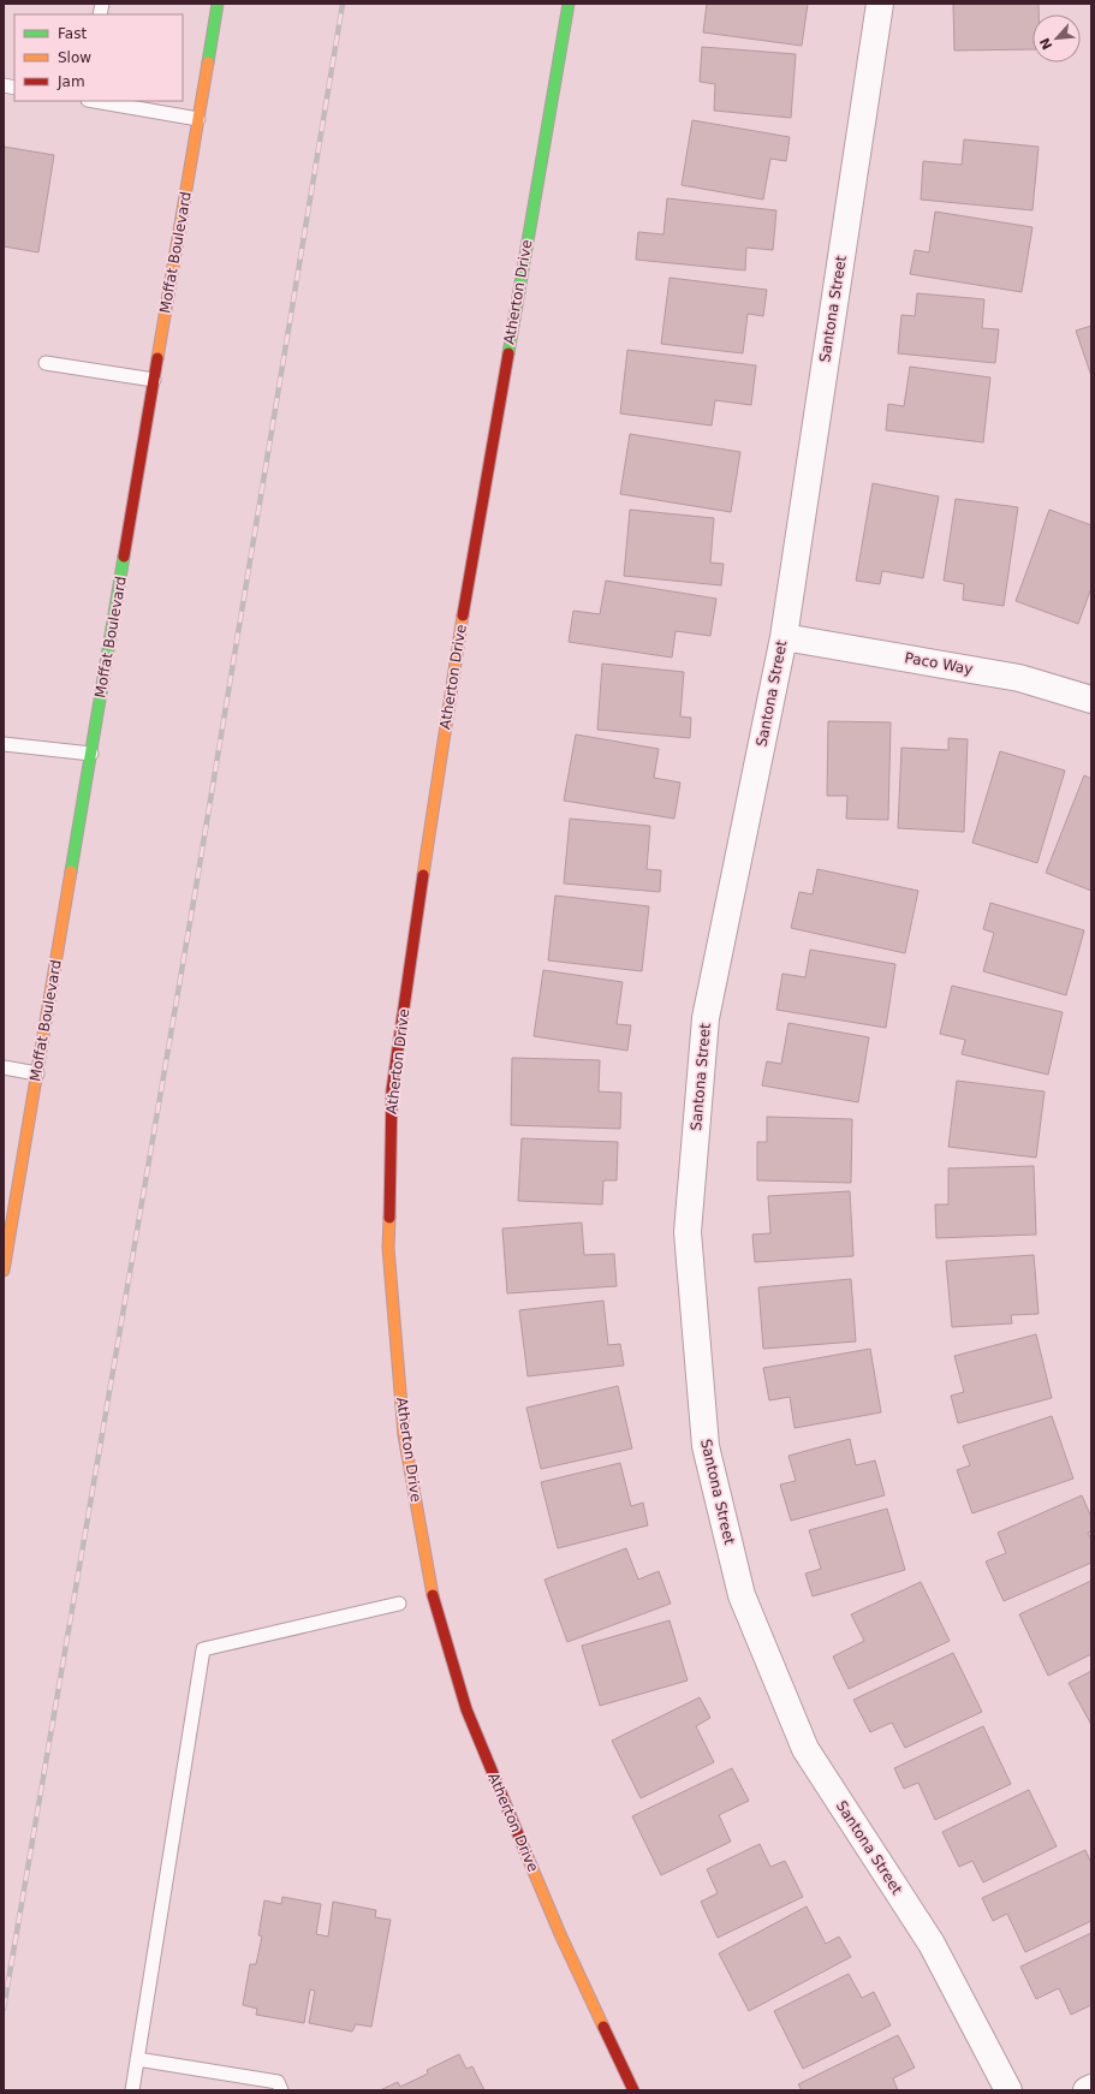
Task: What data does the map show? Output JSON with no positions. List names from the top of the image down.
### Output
{
  "streets": {
    "street": [
      "Moffat Boulevard",
      "Atherton Drive",
      "Santona Street",
      "Paco Way"
    ]
  },
  "crossings": [
    ["Santona Street", "Paco Way"]
  ],
  "legend": ["Fast", "Slow", "Jam"],
  "north": "bottom left"
}
